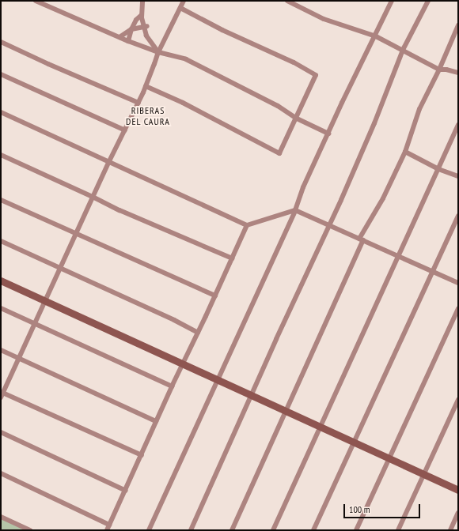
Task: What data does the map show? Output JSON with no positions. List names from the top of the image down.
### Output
{
  "districts": ["RIBERAS DEL CAURA"],
  "scale_bar": "100 m"
}
